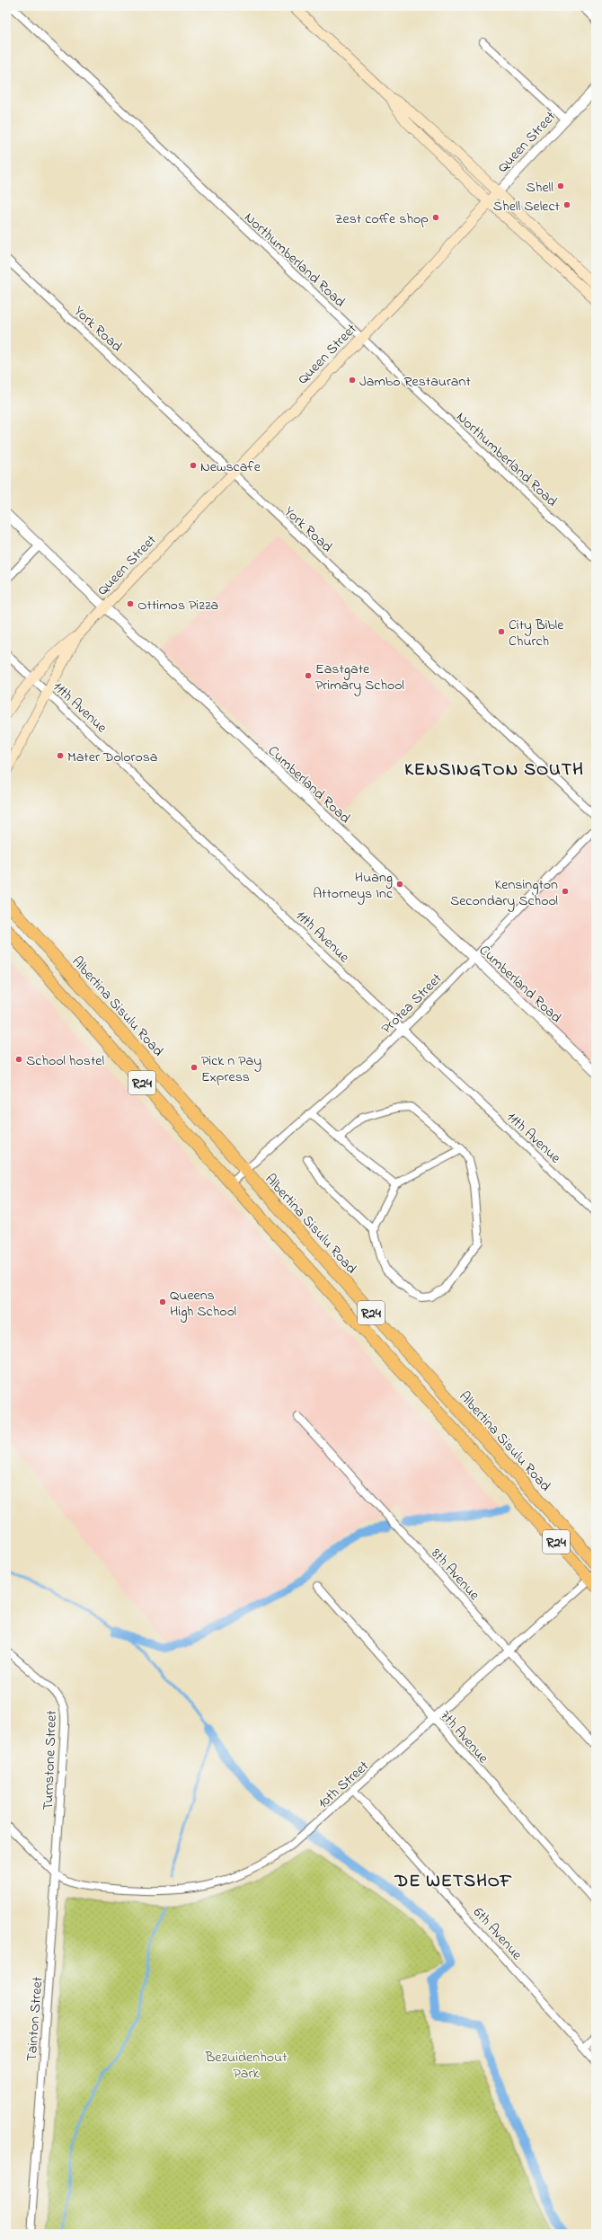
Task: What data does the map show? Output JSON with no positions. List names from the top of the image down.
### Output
{
  "streets": {
    "main road": ["Queen Street", "Albertina Sisulu Road", "R24"],
    "street": [
      "Northumberland Road",
      "York Road",
      "11th Avenue",
      "Cumberland Road",
      "Protea Street",
      "8th Avenue",
      "7th Avenue",
      "Turnstone Street",
      "10th Street",
      "6th Avenue",
      "Tainton Street"
    ]
  },
  "crossings": [
    ["Queen Street", "Northumberland Road"],
    ["Queen Street", "York Road"],
    ["Queen Street", "11th Avenue"],
    ["Queen Street", "Cumberland Road"],
    ["11th Avenue", "Protea Street"],
    ["Cumberland Road", "Protea Street"],
    ["Protea Street", "Albertina Sisulu Road"],
    ["Protea Street", "R24"],
    ["R24", "10th Street"],
    ["8th Avenue", "10th Street"],
    ["7th Avenue", "10th Street"],
    ["Turnstone Street", "10th Street"],
    ["Turnstone Street", "Tainton Street"],
    ["10th Street", "6th Avenue"],
    ["10th Street", "Tainton Street"]
  ],
  "districts": ["KENSINGTON SOUTH", "DE WETSHOF"],
  "parks": ["Bezuidenhout Park"],
  "places": [
    "Shell",
    "Shell Select",
    "Zest coffe shop",
    "Jambo Restaurant",
    "Newscafe",
    "Ottimos Pizza",
    "City Bible Church",
    "Eastgate Primary School",
    "Mater Dolorosa",
    "Huang Attorneys Inc",
    "Kensington Secondary School",
    "School hostel",
    "Pick n Pay Express",
    "Queens High School"
  ]
}
